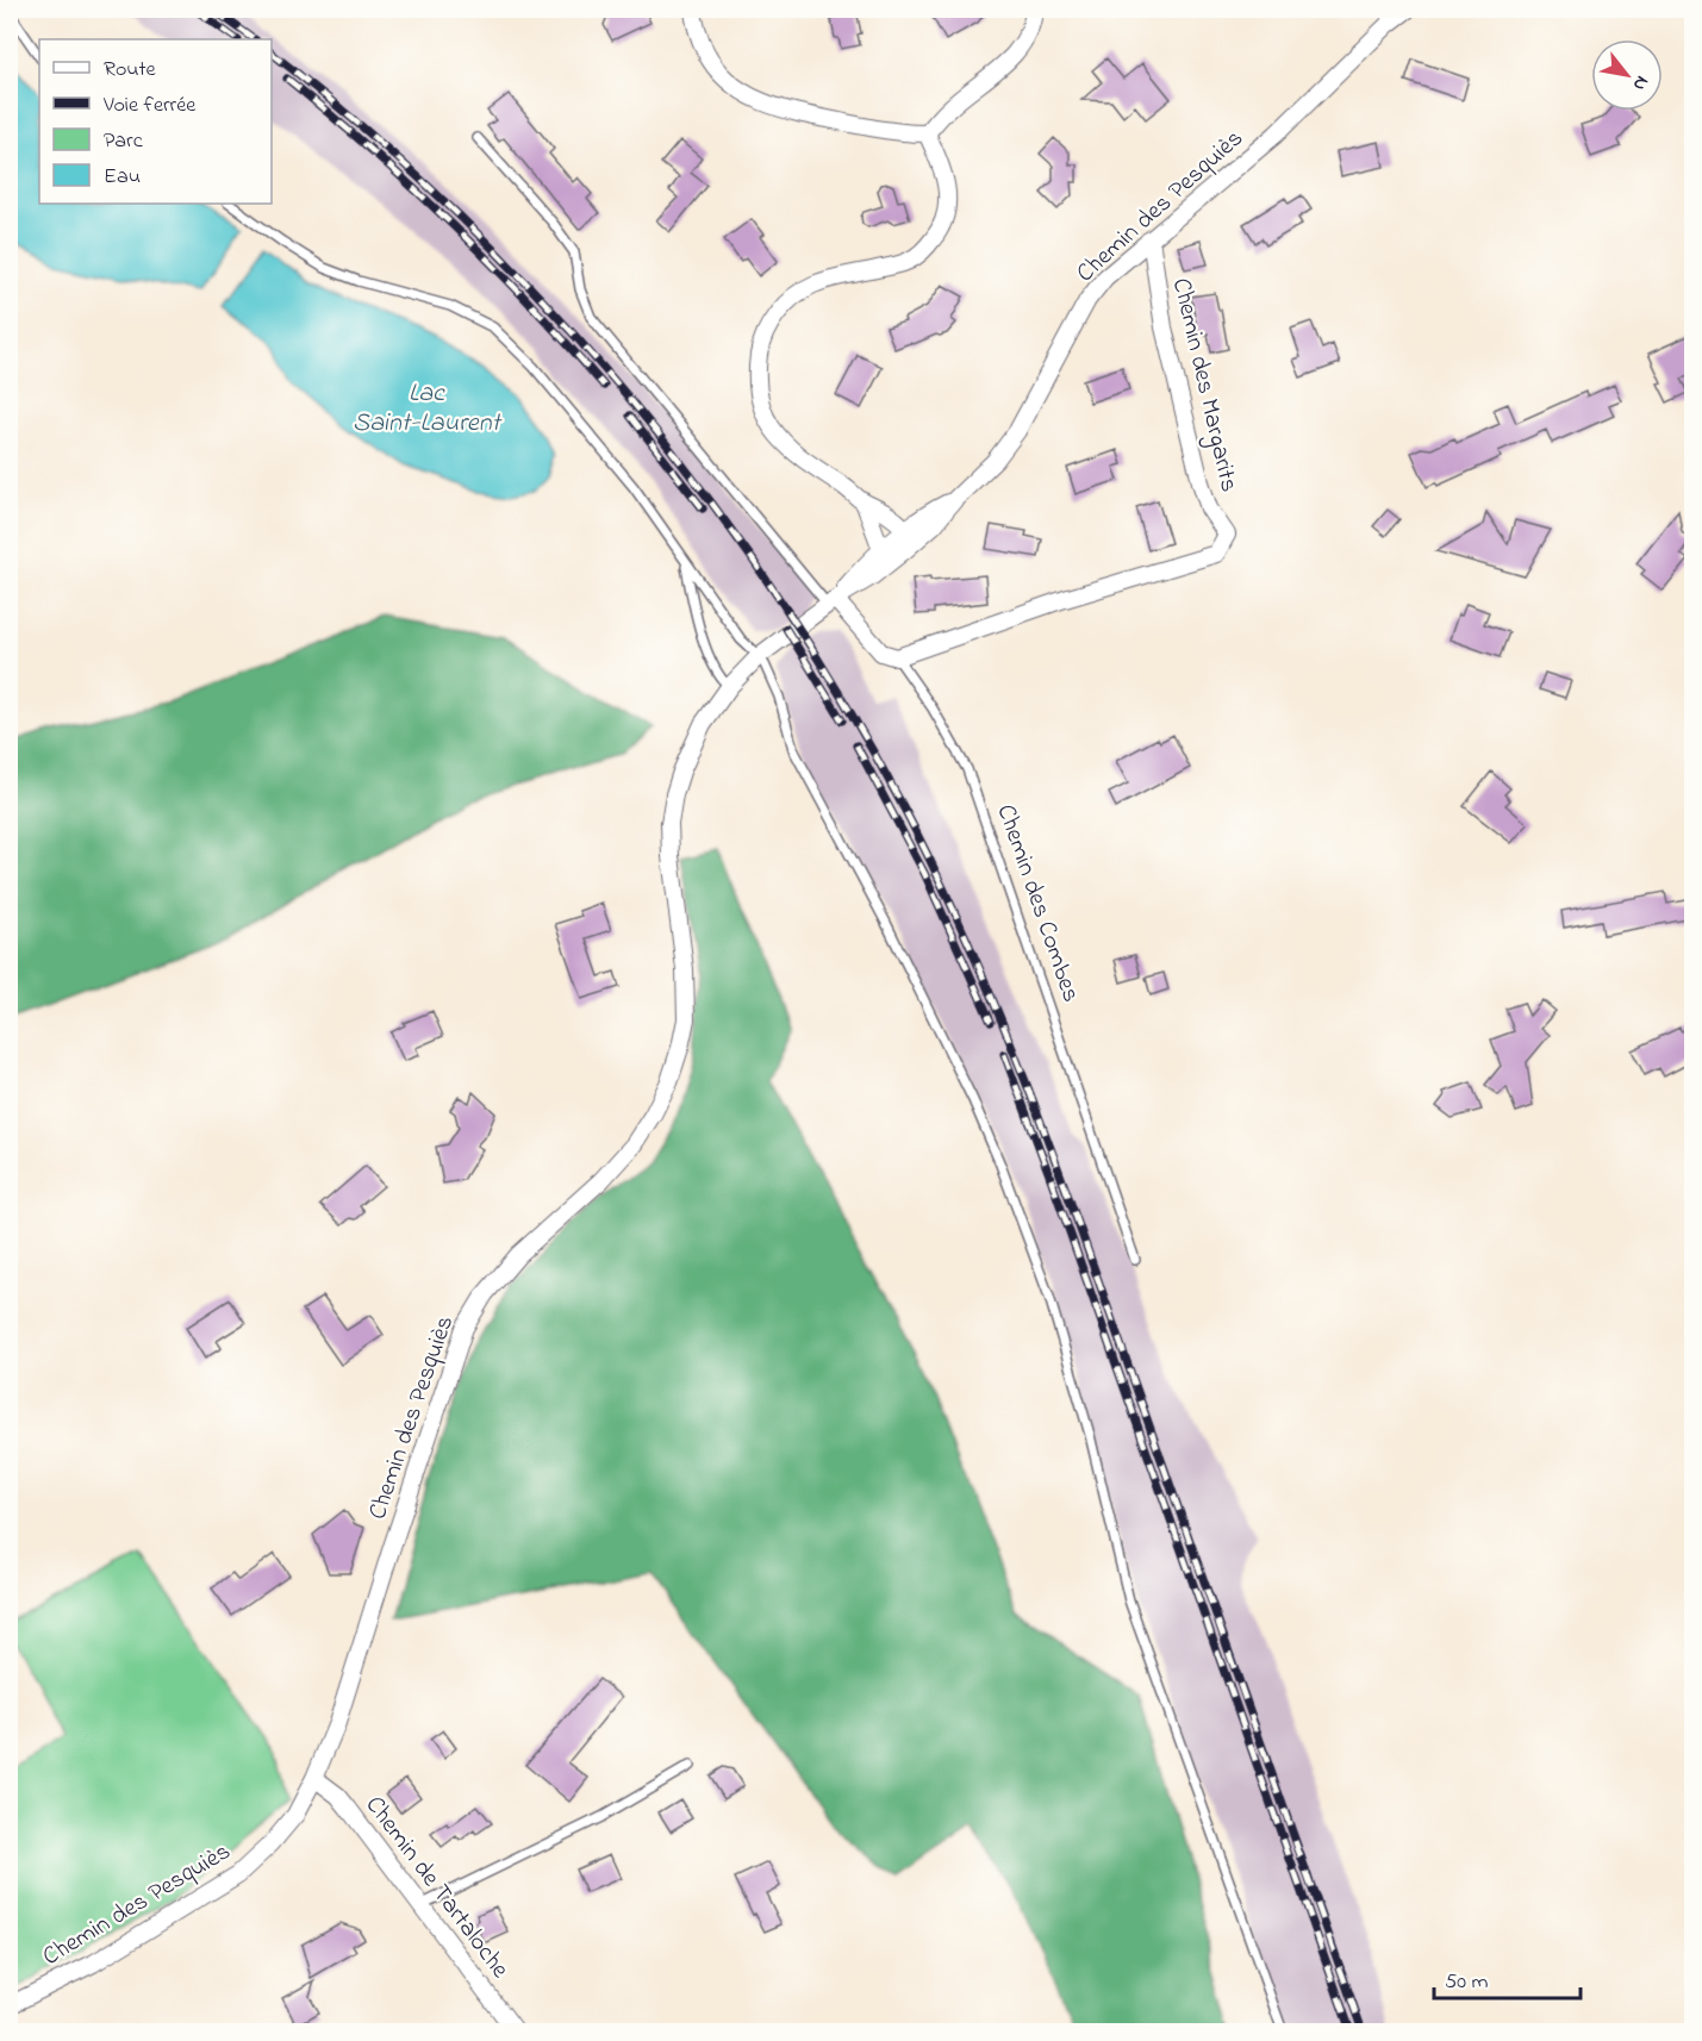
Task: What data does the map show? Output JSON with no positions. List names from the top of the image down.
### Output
{
  "streets": {
    "street": [
      "Chemin des Pesquiès",
      "Chemin des Margarits",
      "Chemin des Combes",
      "Chemin de Tartaloche"
    ]
  },
  "crossings": [
    ["Chemin des Pesquiès", "Chemin des Margarits"],
    ["Chemin des Pesquiès", "Chemin des Combes"],
    ["Chemin des Pesquiès", "Chemin de Tartaloche"],
    ["Chemin des Margarits", "Chemin des Combes"]
  ],
  "water": ["Lac Saint-Laurent"],
  "legend": [
    "Route",
    "Voie ferrée",
    "Parc",
    "Eau"
  ],
  "scale_bar": "50 m",
  "north": "bottom right"
}
